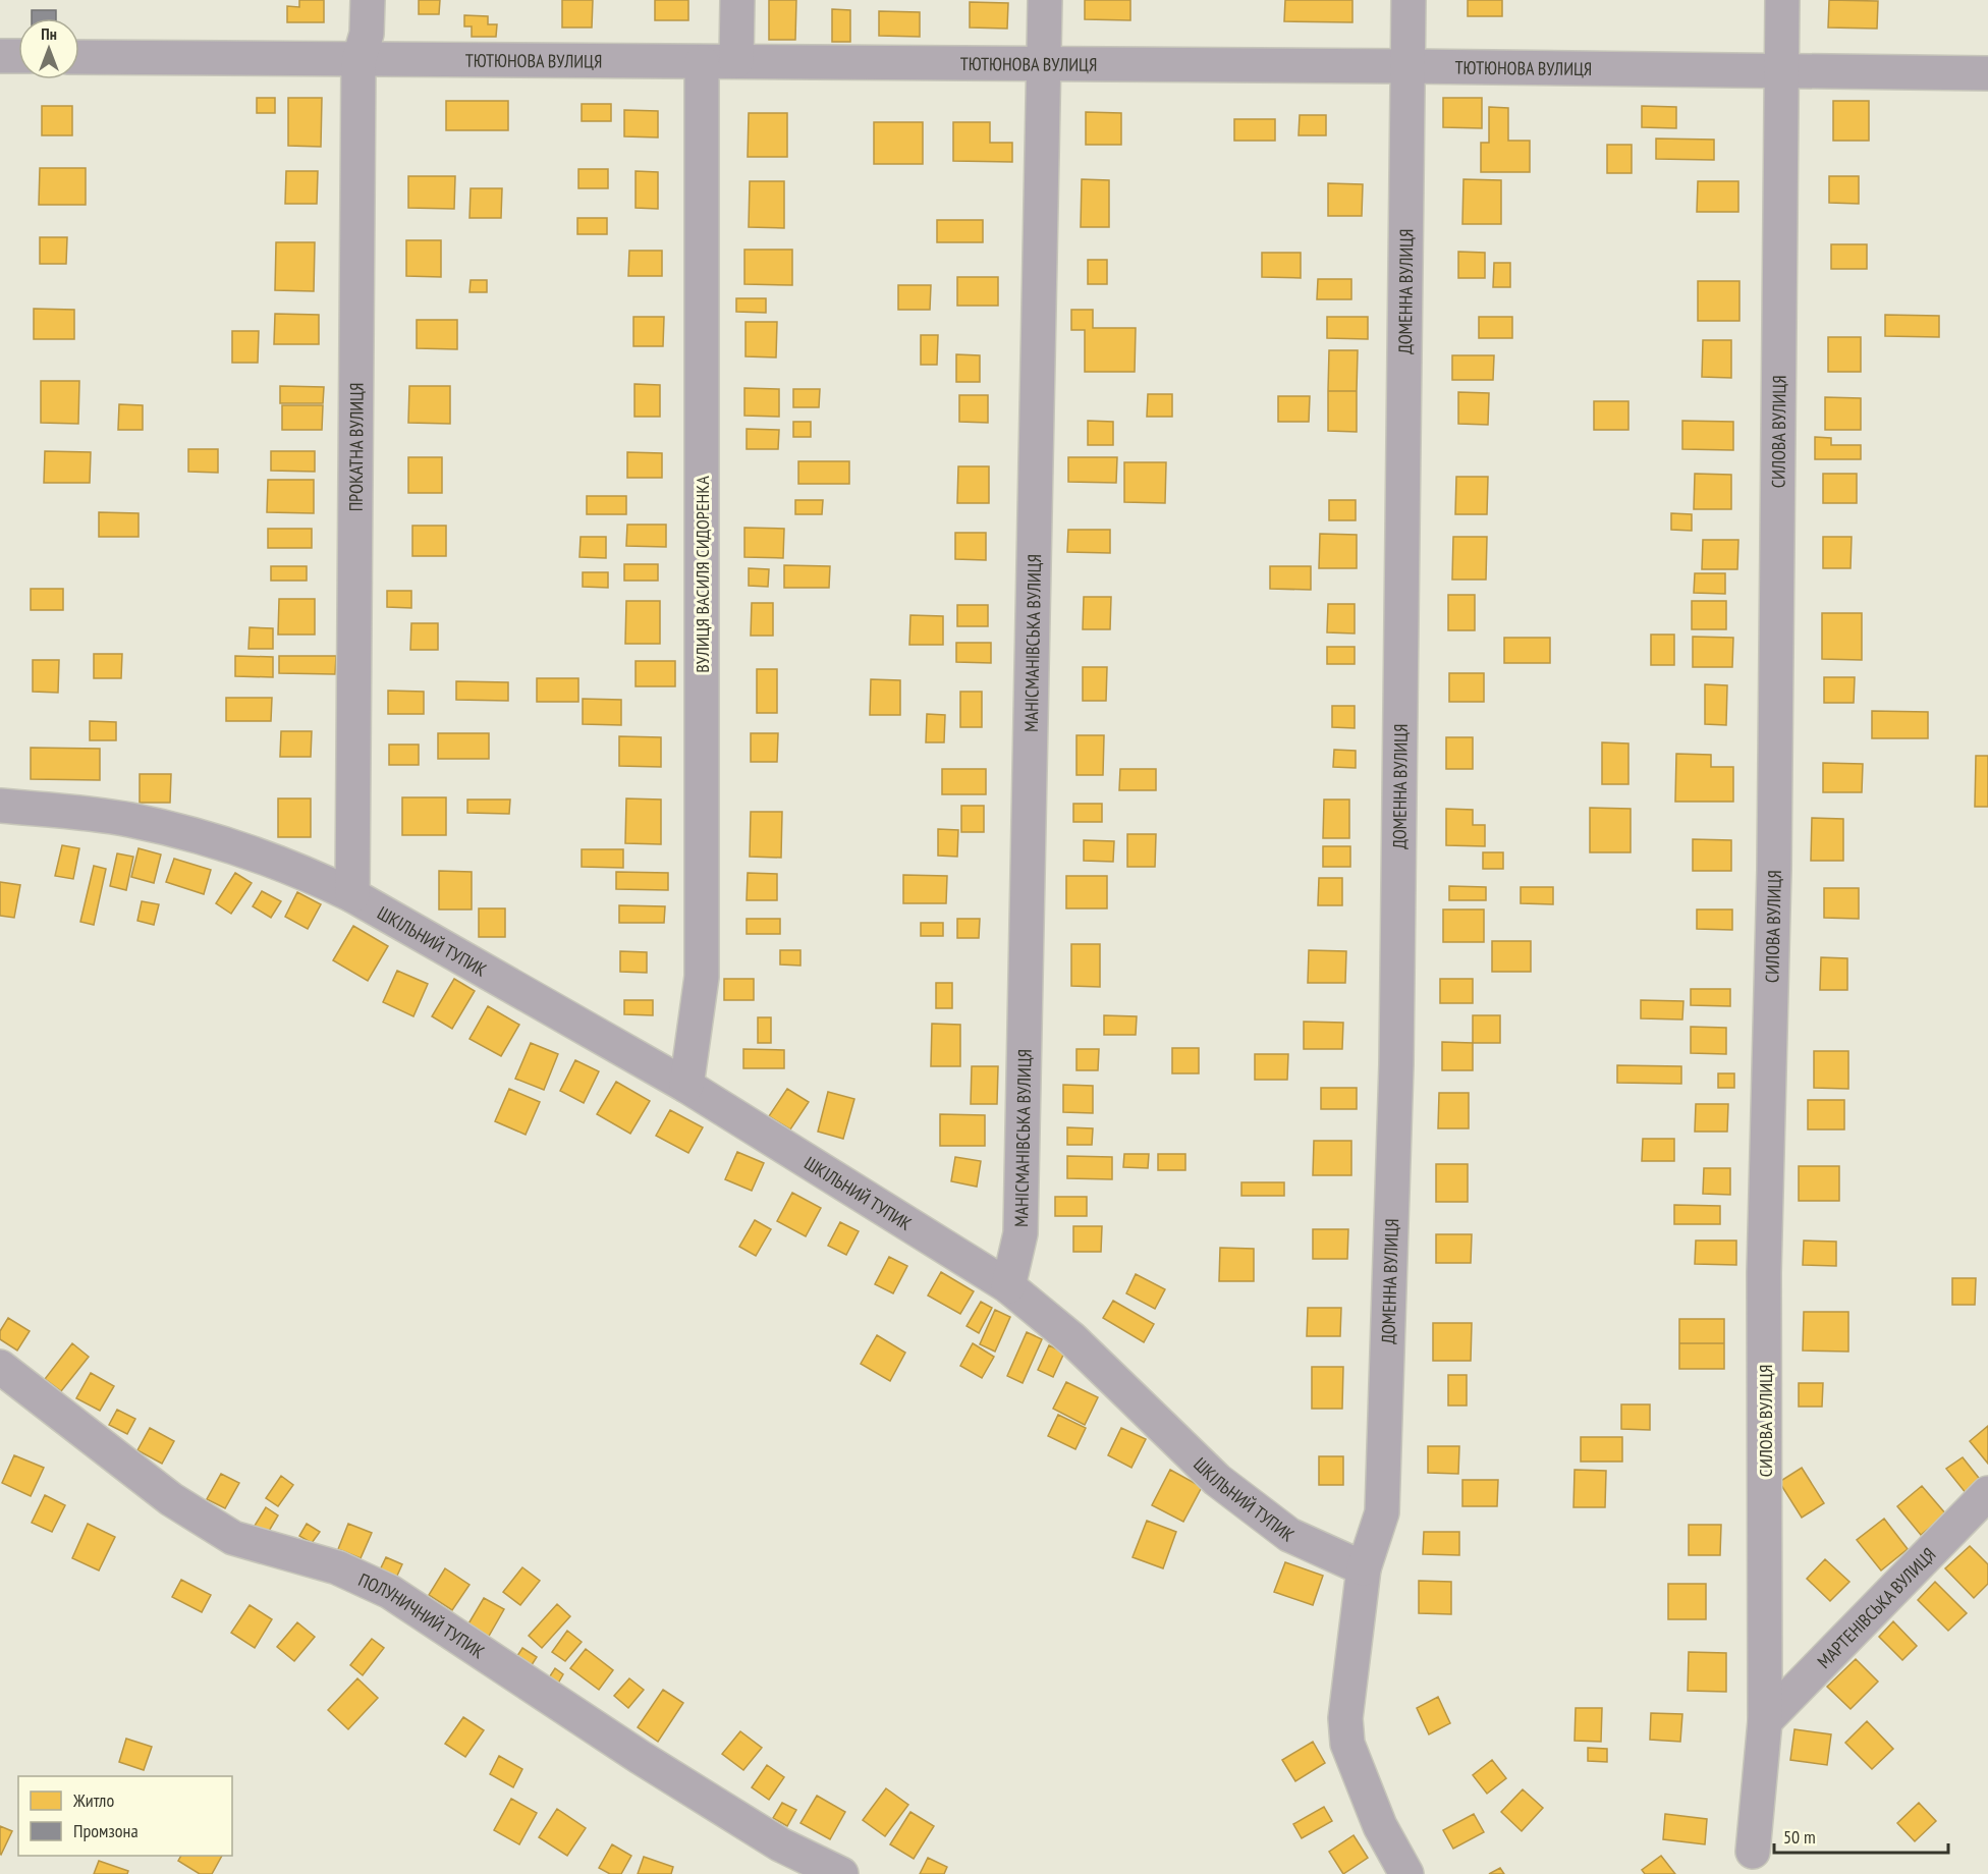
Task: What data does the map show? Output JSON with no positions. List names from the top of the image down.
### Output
{
  "streets": {
    "street": [
      "ТЮТЮНОВА ВУЛИЦЯ",
      "ДОМЕННА ВУЛИЦЯ",
      "СИЛОВА ВУЛИЦЯ",
      "ПРОКАТНА ВУЛИЦЯ",
      "ВУЛИЦЯ ВАСИЛЯ СИДОРЕНКА",
      "МАНІСМАНІВСЬКА ВУЛИЦЯ",
      "ШКІЛЬНИЙ ТУПИК",
      "МАРТЕНІВСЬКА ВУЛИЦЯ",
      "ПОЛУНИЧНИЙ ТУПИК"
    ]
  },
  "crossings": [
    ["ТЮТЮНОВА ВУЛИЦЯ", "ДОМЕННА ВУЛИЦЯ"],
    ["ТЮТЮНОВА ВУЛИЦЯ", "СИЛОВА ВУЛИЦЯ"],
    ["ТЮТЮНОВА ВУЛИЦЯ", "ПРОКАТНА ВУЛИЦЯ"],
    ["ТЮТЮНОВА ВУЛИЦЯ", "ВУЛИЦЯ ВАСИЛЯ СИДОРЕНКА"],
    ["ТЮТЮНОВА ВУЛИЦЯ", "МАНІСМАНІВСЬКА ВУЛИЦЯ"],
    ["ДОМЕННА ВУЛИЦЯ", "ШКІЛЬНИЙ ТУПИК"],
    ["СИЛОВА ВУЛИЦЯ", "МАРТЕНІВСЬКА ВУЛИЦЯ"],
    ["ПРОКАТНА ВУЛИЦЯ", "ШКІЛЬНИЙ ТУПИК"],
    ["ВУЛИЦЯ ВАСИЛЯ СИДОРЕНКА", "ШКІЛЬНИЙ ТУПИК"],
    ["МАНІСМАНІВСЬКА ВУЛИЦЯ", "ШКІЛЬНИЙ ТУПИК"]
  ],
  "legend": ["Житло", "Промзона"],
  "scale_bar": "50 m",
  "north": "top"
}
